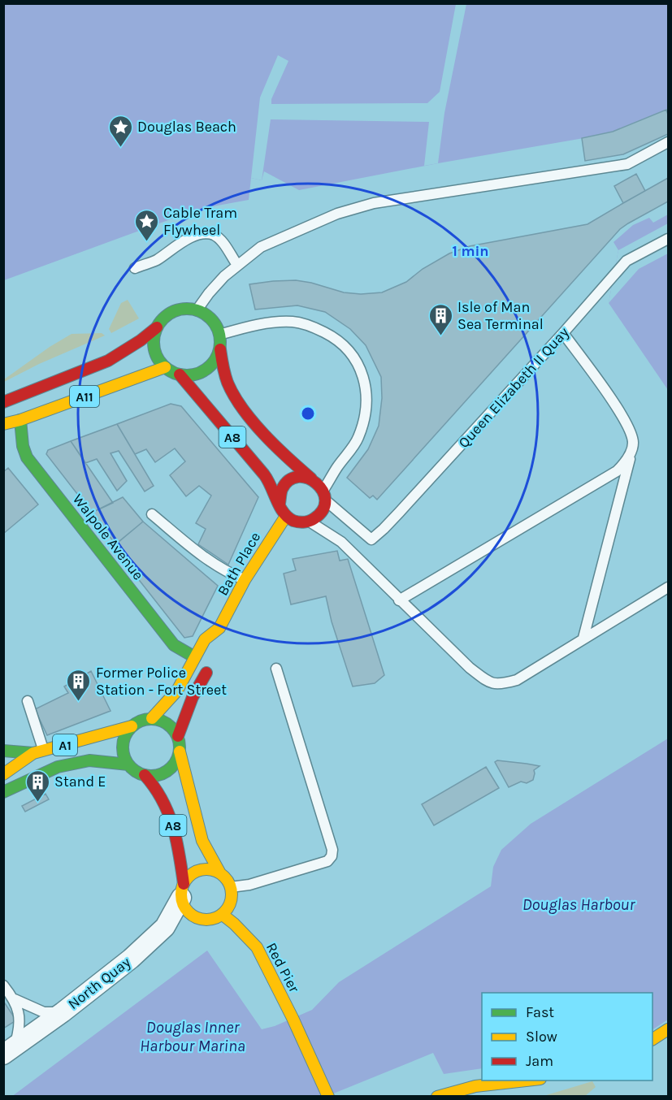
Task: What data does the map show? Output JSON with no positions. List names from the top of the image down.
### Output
{
  "streets": {
    "main road": [
      "A11",
      "A8",
      "Walpole Avenue",
      "Bath Place",
      "A1",
      "Red Pier"
    ],
    "street": ["North Quay"],
    "lane": ["Queen Elizabeth II Quay"]
  },
  "crossings": [
    ["Queen Elizabeth II Quay", "A8"],
    ["Queen Elizabeth II Quay", "Bath Place"],
    ["A11", "A8"],
    ["A11", "Walpole Avenue"],
    ["A8", "Bath Place"],
    ["A8", "A1"],
    ["A8", "Red Pier"],
    ["A8", "North Quay"],
    ["Walpole Avenue", "Bath Place"],
    ["Bath Place", "A1"],
    ["Red Pier", "North Quay"]
  ],
  "water": ["Douglas Harbour", "Douglas Inner Harbour Marina"],
  "places": {
    "place": ["Douglas Beach", "Cable Tram Flywheel"],
    "building": ["Isle of Man Sea Terminal", "Former Police Station - Fort Street", "Stand E"]
  },
  "legend": ["Fast", "Slow", "Jam"],
  "rings": ["1 min"]
}
